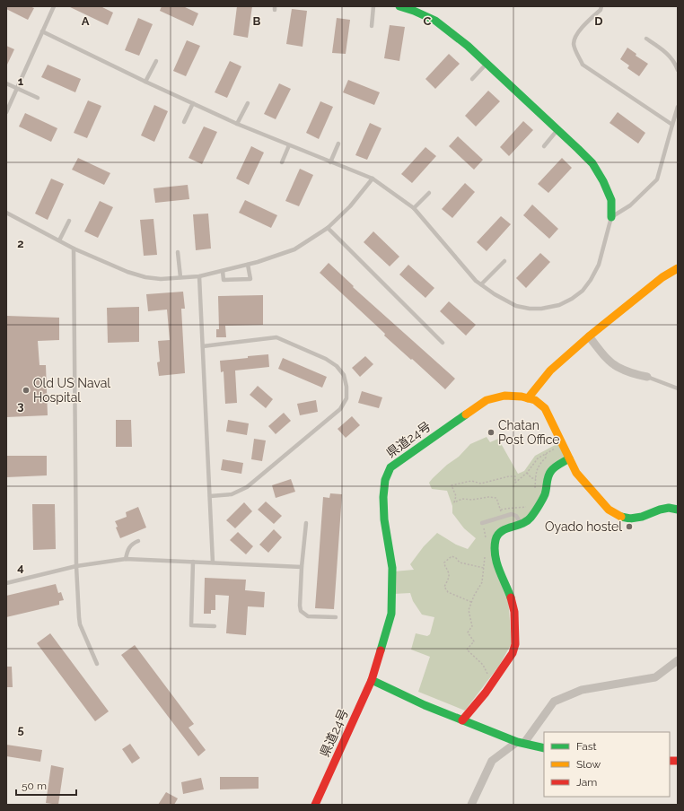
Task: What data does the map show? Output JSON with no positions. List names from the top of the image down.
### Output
{
  "streets": {
    "street": ["県道24号"]
  },
  "places": ["Old US Naval Hospital", "Chatan Post Office", "Oyado hostel"],
  "legend": ["Fast", "Slow", "Jam"],
  "scale_bar": "50 m",
  "grid": {
    "columns": [
      "A",
      "B",
      "C",
      "D"
    ],
    "rows": [
      "1",
      "2",
      "3",
      "4",
      "5"
    ]
  }
}
